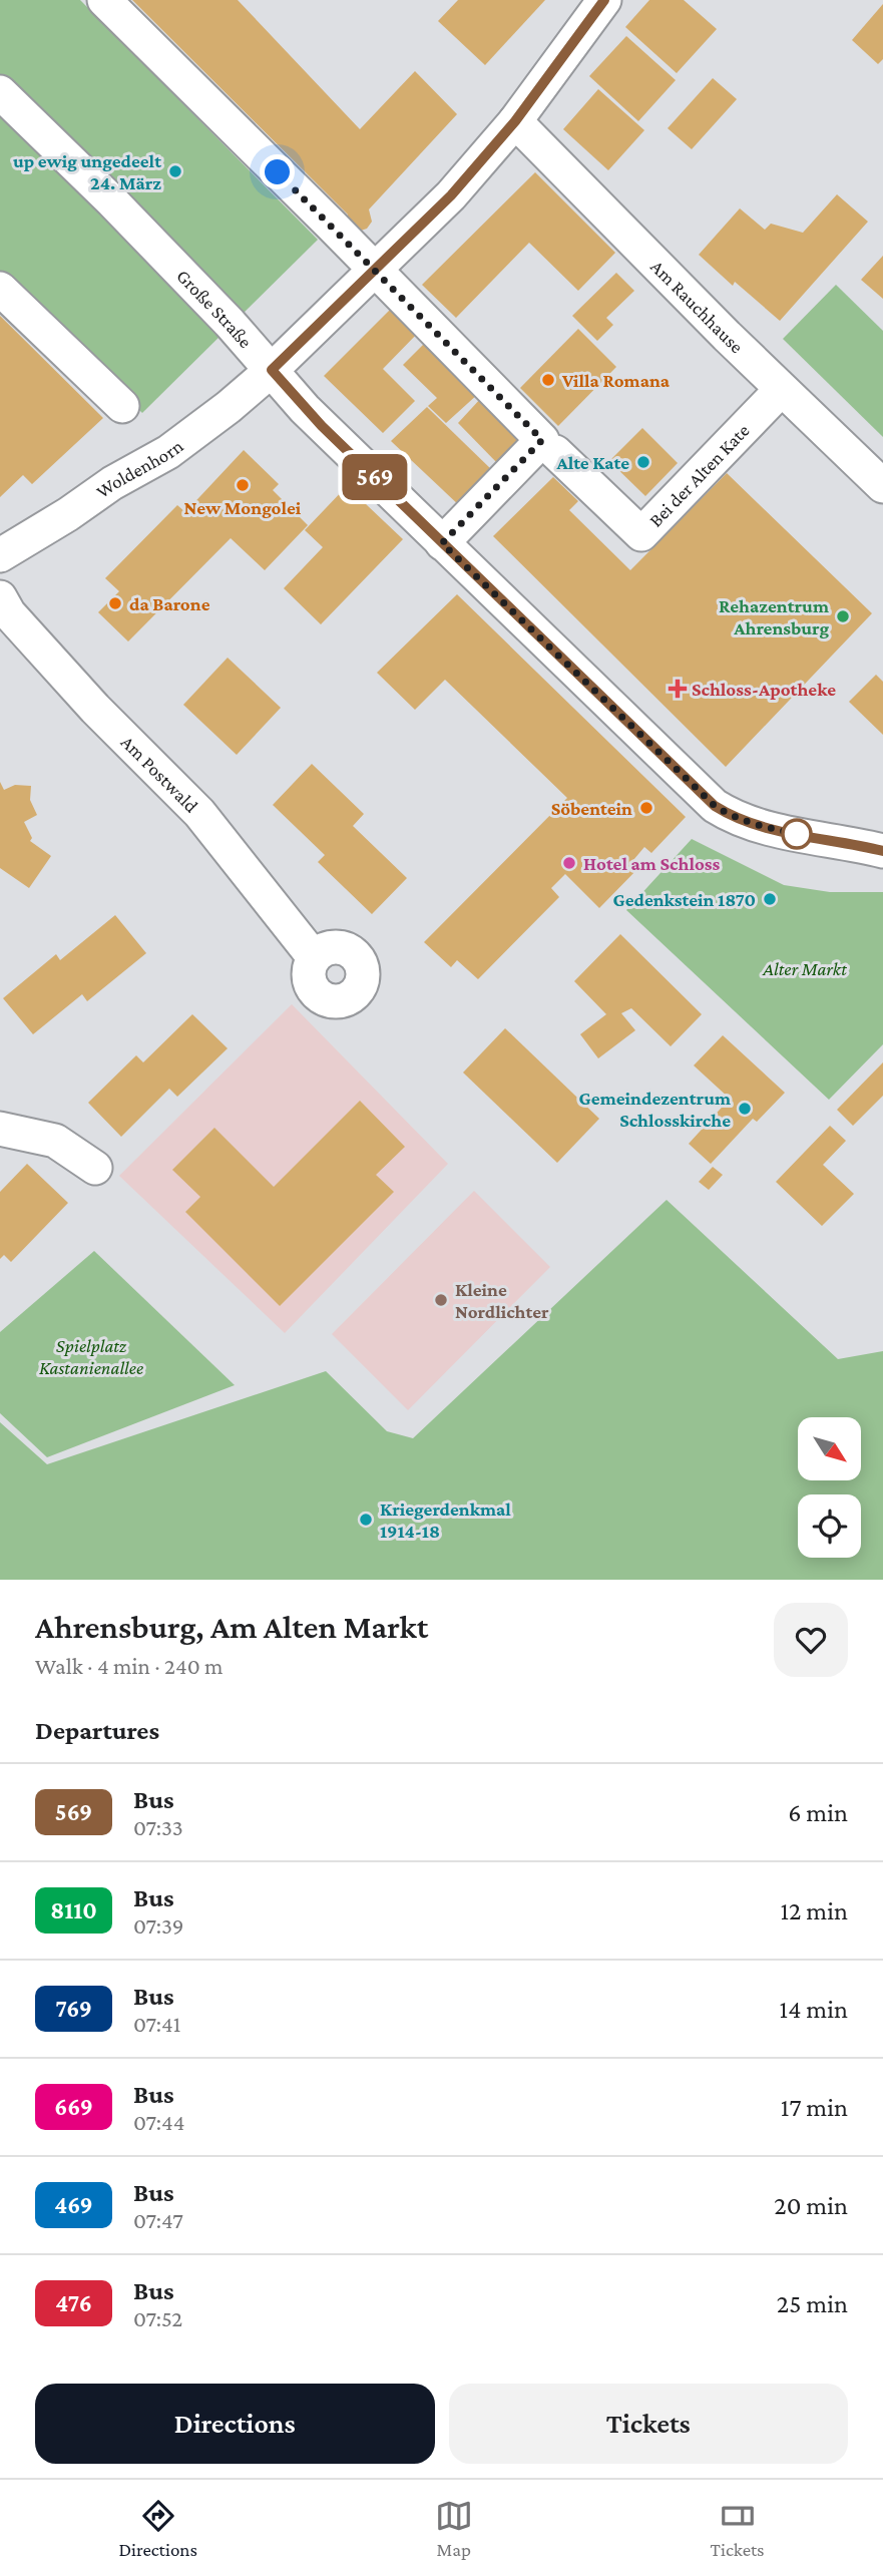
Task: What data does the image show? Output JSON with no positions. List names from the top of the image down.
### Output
{
  "streets": {
    "street": [
      "Am Rauchhause",
      "Große Straße",
      "Woldenhorn",
      "Bei der Alten Kate",
      "Am Postwald"
    ]
  },
  "crossings": [
    ["Am Rauchhause", "Woldenhorn"],
    ["Am Rauchhause", "Bei der Alten Kate"],
    ["Große Straße", "Woldenhorn"]
  ],
  "parks": ["Alter Markt", "Spielplatz Kastanienallee"],
  "places": {
    "other": [
      "up ewig ungedeelt 24. März",
      "Villa Romana",
      "Alte Kate",
      "New Mongolei",
      "da Barone",
      "Rehazentrum Ahrensburg",
      "Söbentein",
      "Hotel am Schloss",
      "Gedenkstein 1870",
      "Gemeindezentrum Schlosskirche",
      "Kleine Nordlichter",
      "Kriegerdenkmal 1914-18"
    ],
    "health": ["Schloss-Apotheke"]
  },
  "lines": ["bus line 569"],
  "north": "bottom right",
  "page": {
    "on_map": "569",
    "heading": [
      ["Ahrensburg, Am Alten Markt", "Walk · 4 min · 240 m"],
      "Departures"
    ],
    "list": [
      {
        "mark": "569",
        "name": "Bus",
        "note": "07:33",
        "value": "6 min"
      },
      {
        "mark": "8110",
        "name": "Bus",
        "note": "07:39",
        "value": "12 min"
      },
      {
        "mark": "769",
        "name": "Bus",
        "note": "07:41",
        "value": "14 min"
      },
      {
        "mark": "669",
        "name": "Bus",
        "note": "07:44",
        "value": "17 min"
      },
      {
        "mark": "469",
        "name": "Bus",
        "note": "07:47",
        "value": "20 min"
      },
      {
        "mark": "476",
        "name": "Bus",
        "note": "07:52",
        "value": "25 min"
      }
    ],
    "buttons": ["Directions", "Tickets"],
    "tabs": ["Directions", "Map", "Tickets"]
  }
}
